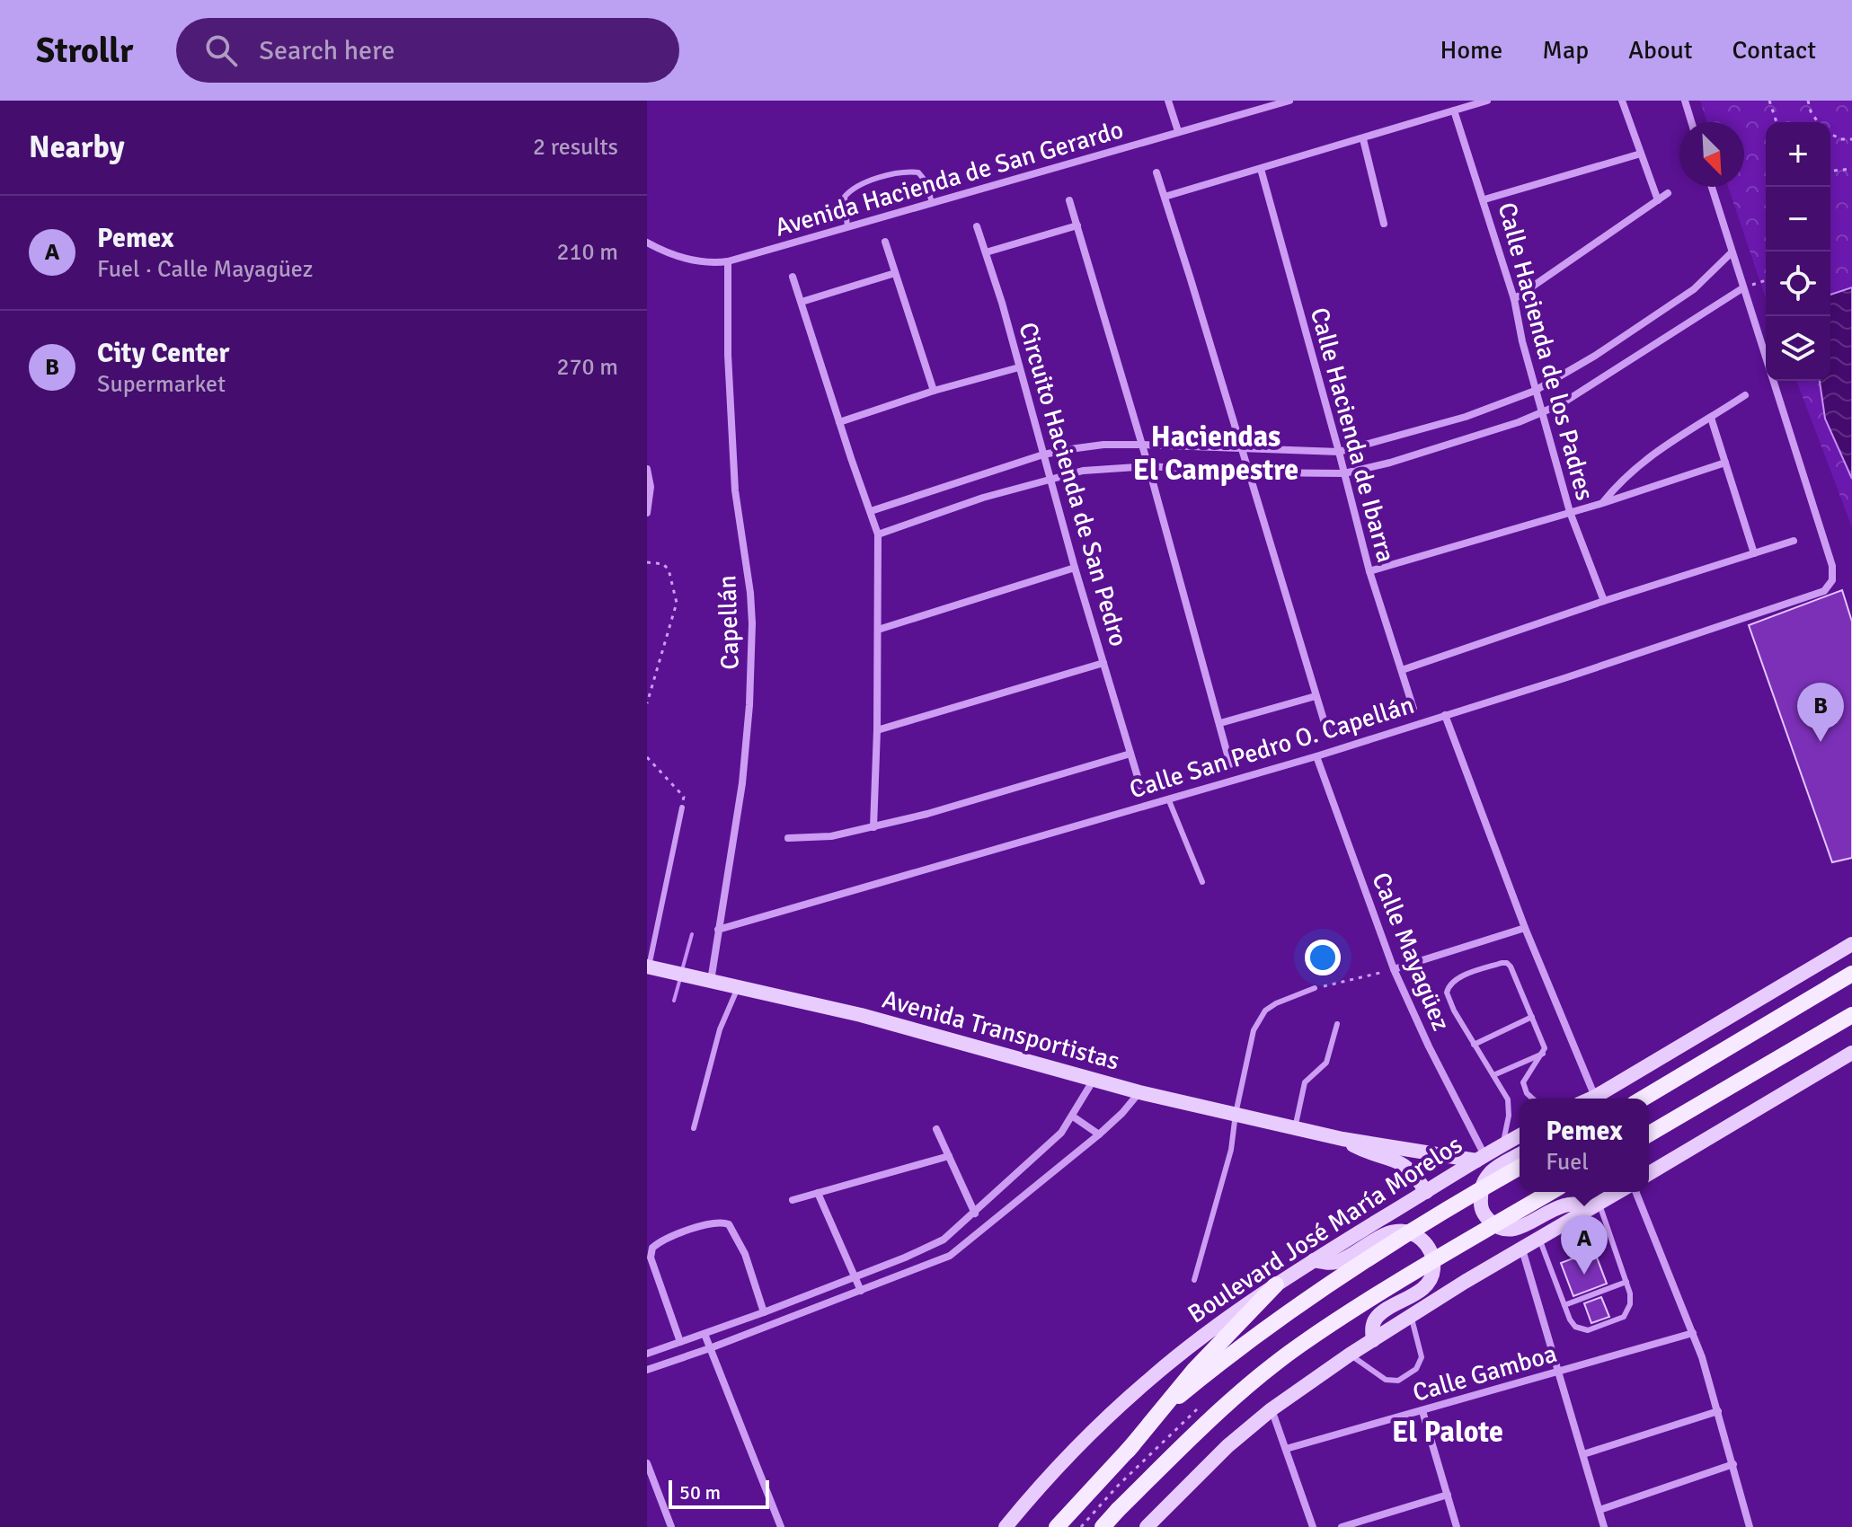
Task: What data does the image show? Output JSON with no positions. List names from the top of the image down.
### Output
{
  "streets": {
    "main road": ["Boulevard José María Morelos"],
    "street": [
      "Avenida Hacienda de San Gerardo",
      "Calle Hacienda de los Padres",
      "Calle Hacienda de Ibarra",
      "Circuito Hacienda de San Pedro",
      "Capellán",
      "Calle San Pedro O. Capellán",
      "Calle Mayagüez",
      "Avenida Transportistas",
      "Calle Gamboa"
    ]
  },
  "crossings": [
    ["Avenida Hacienda de San Gerardo", "Capellán"],
    ["Capellán", "Calle San Pedro O. Capellán"],
    ["Capellán", "Avenida Transportistas"],
    ["Calle San Pedro O. Capellán", "Calle Mayagüez"],
    ["Calle Mayagüez", "Avenida Transportistas"],
    ["Calle Mayagüez", "Boulevard José María Morelos"],
    ["Avenida Transportistas", "Boulevard José María Morelos"]
  ],
  "districts": ["Haciendas El Campestre", "El Palote"],
  "scale_bar": "50 m",
  "north": "bottom right",
  "page": {
    "header": "Strollr",
    "search": "Search here",
    "nav": [
      "Home",
      "Map",
      "About",
      "Contact"
    ],
    "heading": ["Nearby", "2 results"],
    "map_buttons": ["+", "−"],
    "list": [
      {
        "mark": "A",
        "name": "Pemex",
        "note": "Fuel · Calle Mayagüez",
        "value": "210 m"
      },
      {
        "mark": "B",
        "name": "City Center",
        "note": "Supermarket",
        "value": "270 m"
      }
    ],
    "pins": ["B", "A"],
    "popup": ["Pemex", "Fuel"],
    "scale": "50 m"
  }
}
